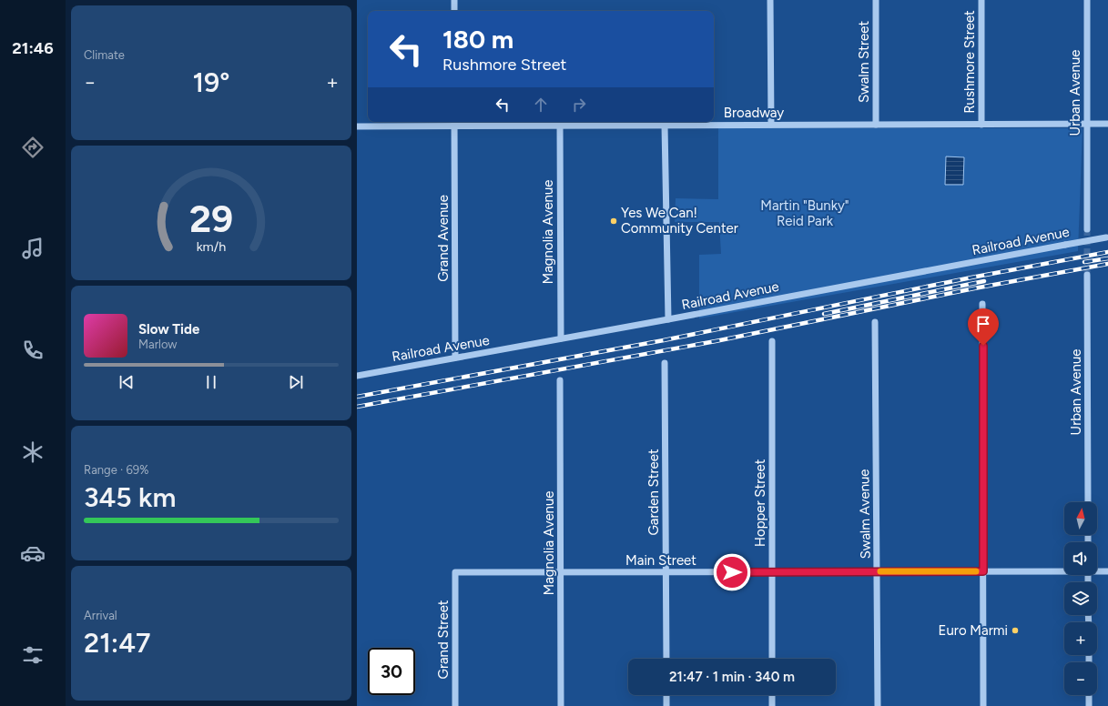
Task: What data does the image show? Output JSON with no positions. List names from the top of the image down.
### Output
{
  "streets": {
    "street": [
      "Swalm Street",
      "Rushmore Street",
      "Urban Avenue",
      "Broadway",
      "Magnolia Avenue",
      "Grand Avenue",
      "Railroad Avenue",
      "Garden Street",
      "Hopper Street",
      "Swalm Avenue",
      "Main Street",
      "Grand Street"
    ]
  },
  "crossings": [
    ["Swalm Street", "Broadway"],
    ["Rushmore Street", "Broadway"],
    ["Urban Avenue", "Broadway"],
    ["Broadway", "Magnolia Avenue"],
    ["Broadway", "Grand Avenue"],
    ["Magnolia Avenue", "Railroad Avenue"],
    ["Magnolia Avenue", "Main Street"],
    ["Grand Avenue", "Railroad Avenue"],
    ["Garden Street", "Main Street"],
    ["Hopper Street", "Main Street"],
    ["Swalm Avenue", "Main Street"],
    ["Main Street", "Grand Street"]
  ],
  "parks": ["Martin \"Bunky\" Reid Park"],
  "places": ["Yes We Can! Community Center", "Euro Marmi"],
  "north": "top",
  "page": {
    "tabs": "21:46",
    "tile": [
      "Climate",
      ["Range · 69%", "345 km"],
      ["Arrival", "21:47"]
    ],
    "turn": ["180 m", "Rushmore Street"],
    "heat": ["−", "19°", "+"],
    "song": ["Slow Tide", "Marlow"],
    "map_buttons": ["+", "−"],
    "limit": "30",
    "trip": "21:47 · 1 min · 340 m",
    "gauge": ["29", "km/h"]
  }
}
